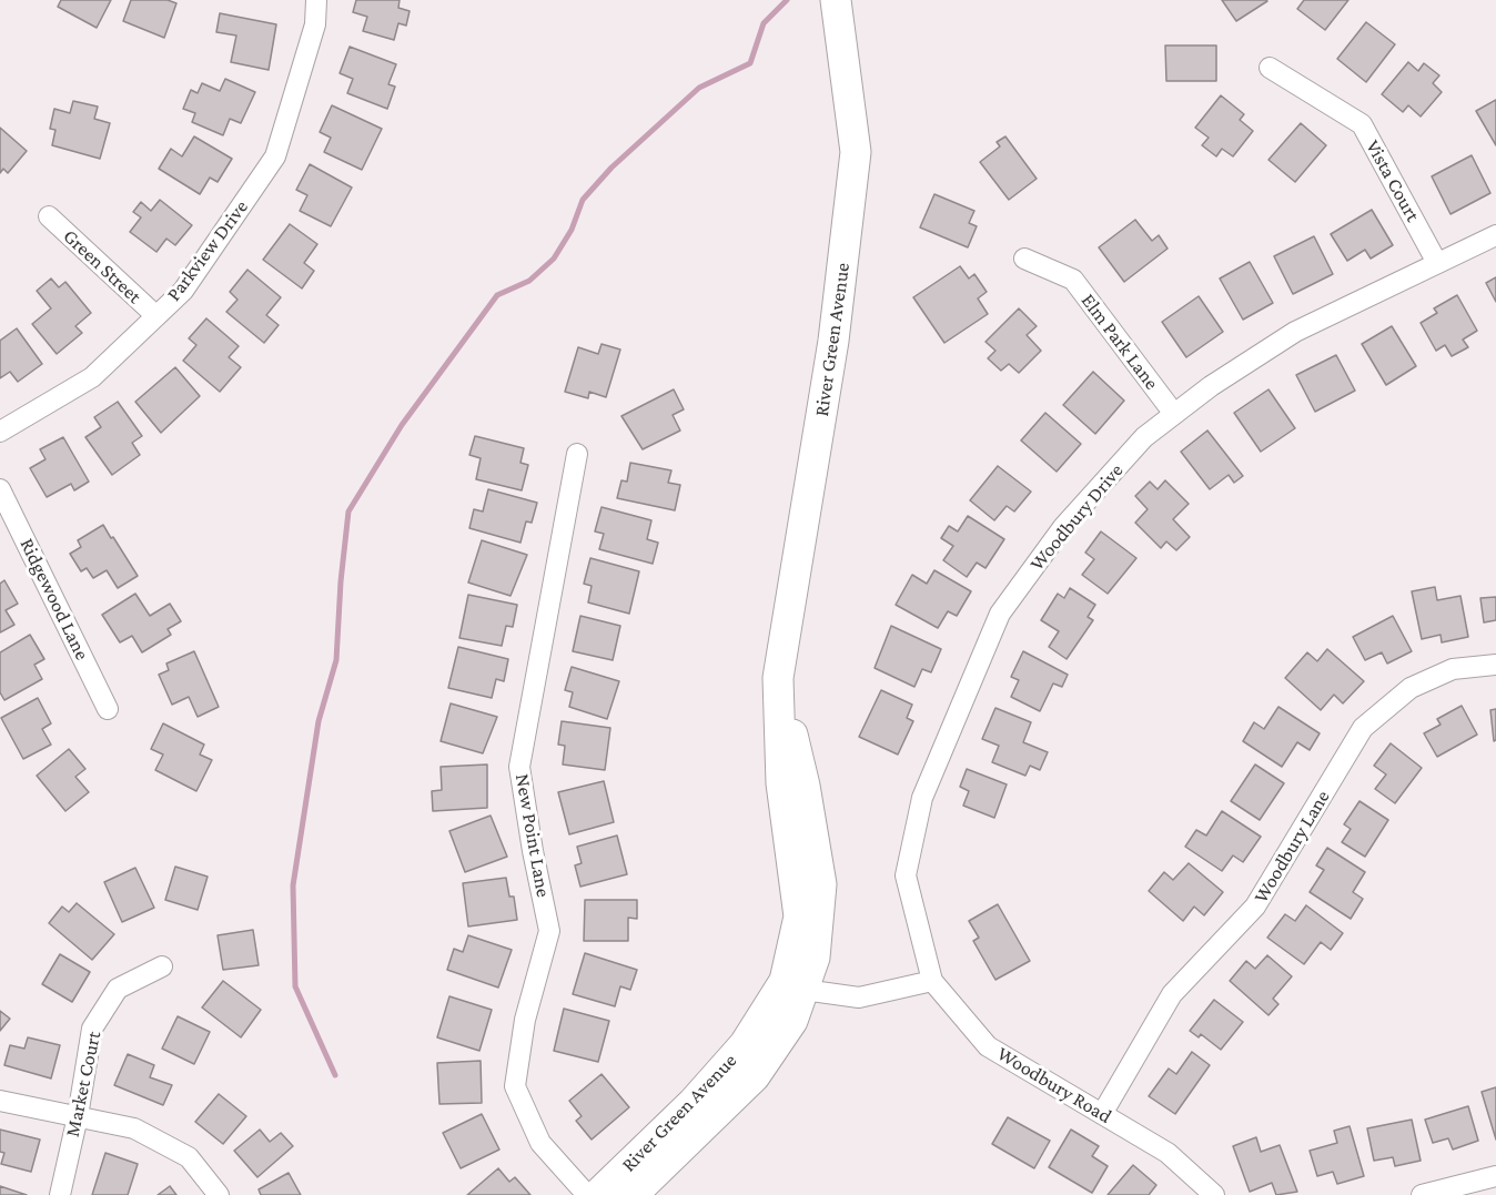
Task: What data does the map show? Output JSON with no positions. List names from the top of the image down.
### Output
{
  "streets": {
    "street": [
      "Vista Court",
      "Parkview Drive",
      "Green Street",
      "River Green Avenue",
      "Elm Park Lane",
      "Woodbury Drive",
      "Ridgewood Lane",
      "New Point Lane",
      "Woodbury Lane",
      "Market Court",
      "Woodbury Road"
    ]
  },
  "crossings": [
    ["Vista Court", "Woodbury Drive"],
    ["Parkview Drive", "Green Street"],
    ["Elm Park Lane", "Woodbury Drive"],
    ["Woodbury Drive", "Woodbury Road"],
    ["Woodbury Lane", "Woodbury Road"]
  ]
}
